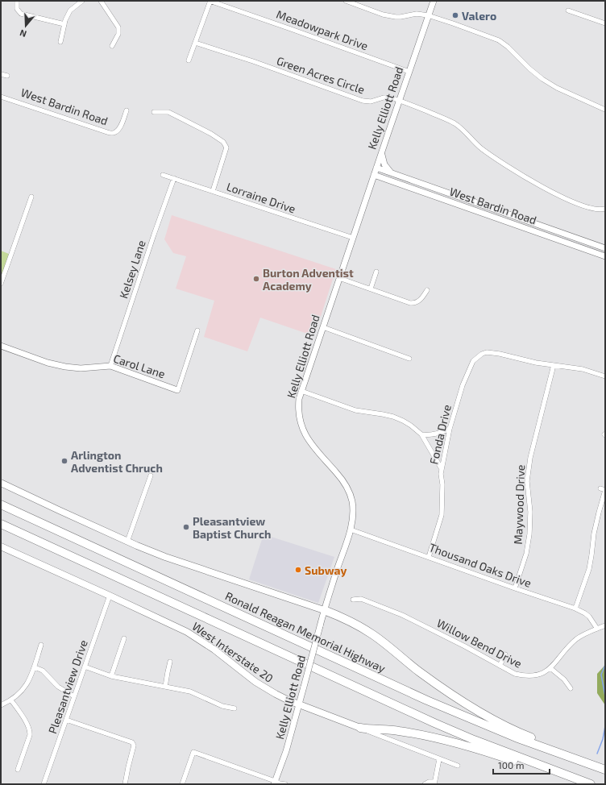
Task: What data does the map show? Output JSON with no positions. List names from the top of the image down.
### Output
{
  "streets": {
    "highway": ["Ronald Reagan Memorial Highway"],
    "main road": ["West Interstate 20"],
    "street": [
      "Meadowpark Drive",
      "Green Acres Circle",
      "West Bardin Road",
      "Kelly Elliott Road",
      "Lorraine Drive",
      "Kelsey Lane",
      "Carol Lane",
      "Fonda Drive",
      "Maywood Drive",
      "Thousand Oaks Drive",
      "Willow Bend Drive",
      "Pleasantview Drive"
    ]
  },
  "crossings": [
    ["Meadowpark Drive", "Kelly Elliott Road"],
    ["Green Acres Circle", "Kelly Elliott Road"],
    ["West Bardin Road", "Kelly Elliott Road"],
    ["Kelly Elliott Road", "Lorraine Drive"],
    ["Kelly Elliott Road", "Thousand Oaks Drive"],
    ["Kelly Elliott Road", "West Interstate 20"],
    ["Lorraine Drive", "Kelsey Lane"],
    ["Kelsey Lane", "Carol Lane"],
    ["Fonda Drive", "Maywood Drive"],
    ["Fonda Drive", "Thousand Oaks Drive"],
    ["Maywood Drive", "Thousand Oaks Drive"],
    ["Thousand Oaks Drive", "Willow Bend Drive"],
    ["West Interstate 20", "Pleasantview Drive"]
  ],
  "places": [
    "Valero",
    "Burton Adventist Academy",
    "Arlington Adventist Chruch",
    "Pleasantview Baptist Church",
    "Subway"
  ],
  "scale_bar": "100 m",
  "north": "bottom"
}
